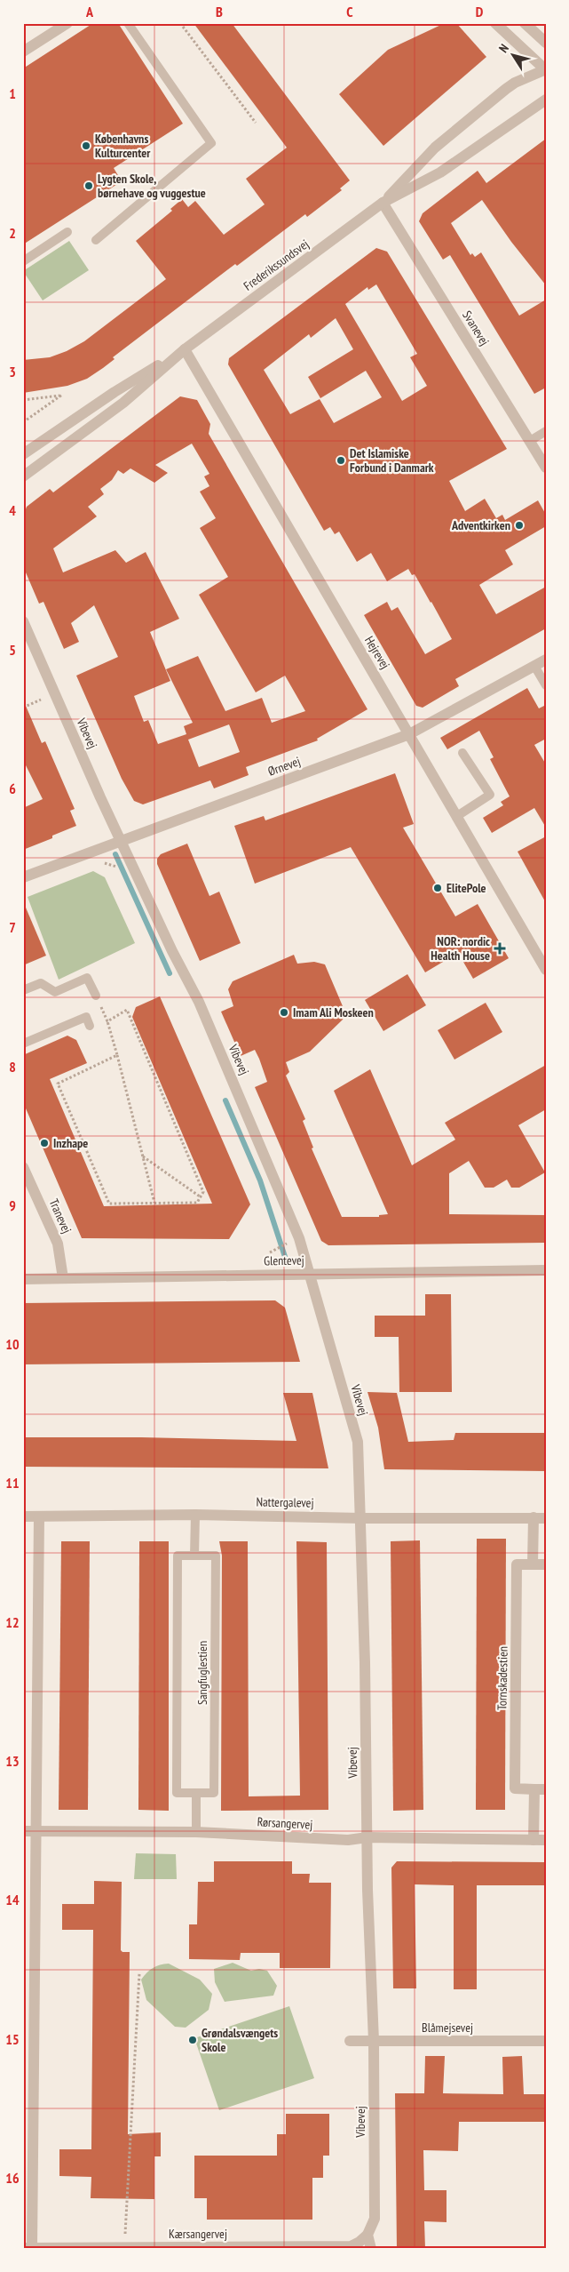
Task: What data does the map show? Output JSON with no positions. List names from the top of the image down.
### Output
{
  "streets": {
    "street": [
      "Frederikssundsvej",
      "Svanevej",
      "Hejrevej",
      "Vibevej",
      "Ørnevej",
      "Tranevej",
      "Glentevej",
      "Nattergalevej",
      "Tornskadestien",
      "Rørsangervej",
      "Blåmejsevej",
      "Kærsangervej"
    ],
    "lane": ["Sangfuglestien"]
  },
  "crossings": [
    ["Frederikssundsvej", "Svanevej"],
    ["Frederikssundsvej", "Hejrevej"],
    ["Hejrevej", "Ørnevej"],
    ["Vibevej", "Ørnevej"],
    ["Vibevej", "Glentevej"],
    ["Vibevej", "Nattergalevej"],
    ["Vibevej", "Rørsangervej"],
    ["Vibevej", "Blåmejsevej"],
    ["Vibevej", "Kærsangervej"],
    ["Tranevej", "Glentevej"]
  ],
  "places": {
    "other": [
      "Københavns Kulturcenter",
      "Lygten Skole, børnehave og vuggestue",
      "Det Islamiske Forbund i Danmark",
      "Adventkirken",
      "ElitePole",
      "Imam Ali Moskeen",
      "Inzhape",
      "Grøndalsvængets Skole"
    ],
    "health": ["NOR: nordic Health House"]
  },
  "north": "top left",
  "grid": {
    "columns": [
      "A",
      "B",
      "C",
      "D"
    ],
    "rows": [
      "1",
      "2",
      "3",
      "4",
      "5",
      "6",
      "7",
      "8",
      "9",
      "10",
      "11",
      "12",
      "13",
      "14",
      "15",
      "16"
    ]
  }
}
